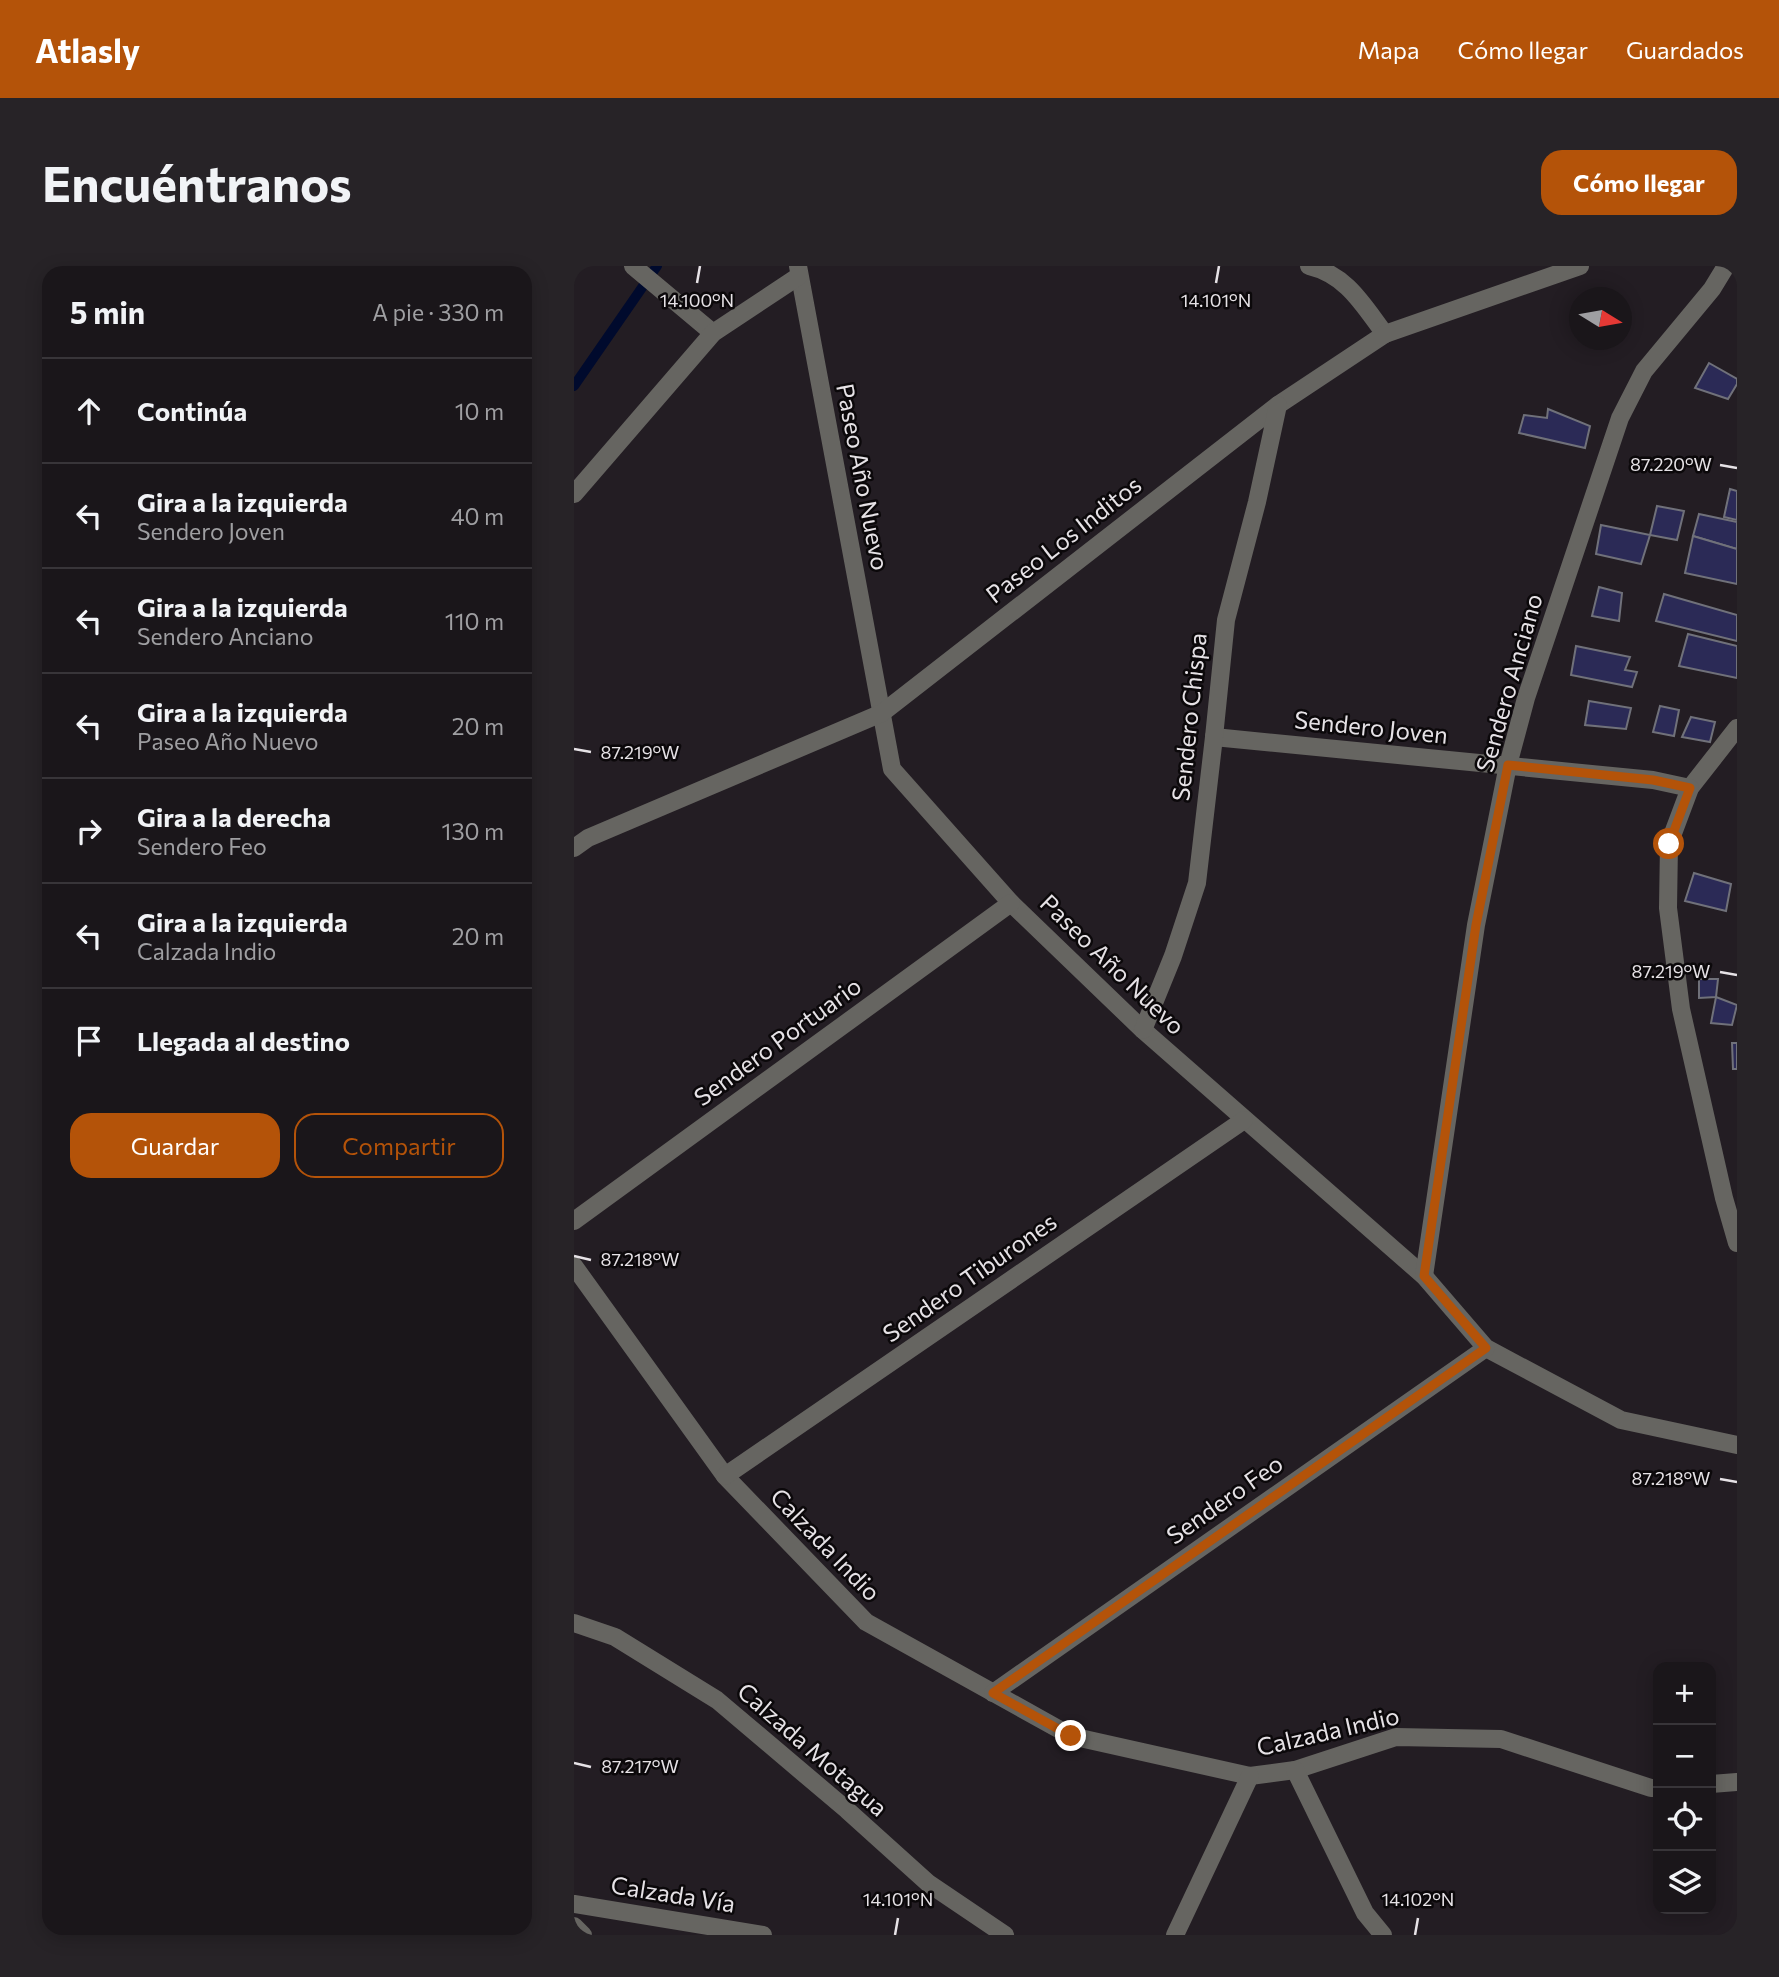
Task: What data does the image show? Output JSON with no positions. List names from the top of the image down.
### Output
{
  "streets": {
    "street": [
      "Paseo Año Nuevo",
      "Paseo Los Inditos",
      "Sendero Anciano",
      "Sendero Chispa",
      "Sendero Joven",
      "Sendero Portuario",
      "Sendero Tiburones",
      "Sendero Feo",
      "Calzada Indio",
      "Calzada Motagua",
      "Calzada Vía"
    ]
  },
  "crossings": [
    ["Paseo Año Nuevo", "Paseo Los Inditos"],
    ["Paseo Año Nuevo", "Sendero Anciano"],
    ["Paseo Año Nuevo", "Sendero Chispa"],
    ["Paseo Año Nuevo", "Sendero Portuario"],
    ["Paseo Año Nuevo", "Sendero Tiburones"],
    ["Paseo Año Nuevo", "Sendero Feo"],
    ["Paseo Los Inditos", "Sendero Chispa"],
    ["Sendero Anciano", "Sendero Joven"],
    ["Sendero Chispa", "Sendero Joven"],
    ["Sendero Tiburones", "Calzada Indio"],
    ["Sendero Feo", "Calzada Indio"]
  ],
  "north": "right",
  "page": {
    "header": "Atlasly",
    "nav": ["Mapa", "Cómo llegar", "Guardados"],
    "buttons": [
      "Cómo llegar",
      ["Guardar", "Compartir"]
    ],
    "title": "Encuéntranos",
    "heading": ["5 min", "A pie · 330 m"],
    "list": [
      ["Continúa", "10 m"],
      ["Gira a la izquierda", "Sendero Joven", "40 m"],
      ["Gira a la izquierda", "Sendero Anciano", "110 m"],
      ["Gira a la izquierda", "Paseo Año Nuevo", "20 m"],
      ["Gira a la derecha", "Sendero Feo", "130 m"],
      ["Gira a la izquierda", "Calzada Indio", "20 m"],
      "Llegada al destino"
    ],
    "map_buttons": ["+", "−"]
  },
  "coordinates": [
    "14.100°N",
    "14.101°N",
    "87.220°W",
    "87.219°W",
    "87.218°W",
    "87.217°W",
    "14.102°N"
  ]
}
